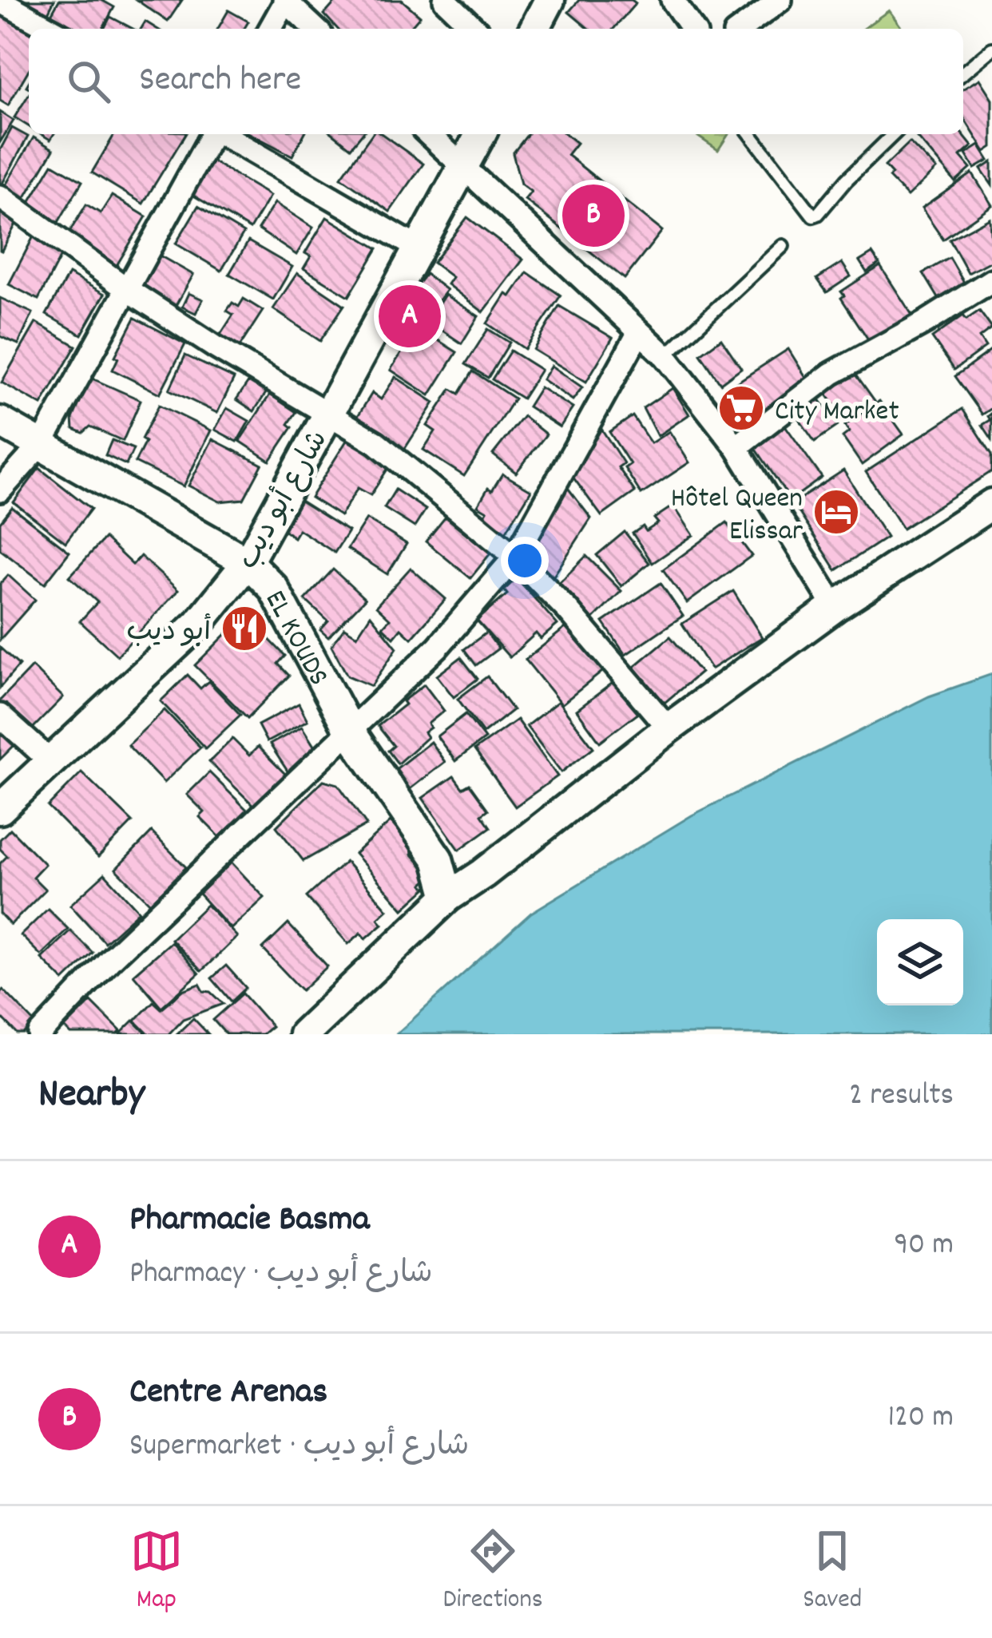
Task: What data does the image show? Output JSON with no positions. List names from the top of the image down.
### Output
{
  "streets": {
    "main road": ["شارع أبو ديب", "EL KOUDS"]
  },
  "crossings": [
    ["شارع أبو ديب", "EL KOUDS"]
  ],
  "places": {
    "supermarket": ["City Market"],
    "hotel": ["Hôtel Queen Elissar"],
    "restaurant": ["أبو ديب"]
  },
  "page": {
    "search": "Search here",
    "pins": ["B", "A"],
    "heading": ["Nearby", "2 results"],
    "list": [
      {
        "mark": "A",
        "name": "Pharmacie Basma",
        "note": "Pharmacy · شارع أبو ديب",
        "value": "90 m"
      },
      {
        "mark": "B",
        "name": "Centre Arenas",
        "note": "Supermarket · شارع أبو ديب",
        "value": "120 m"
      }
    ],
    "nav": ["Map", "Directions", "Saved"]
  }
}
